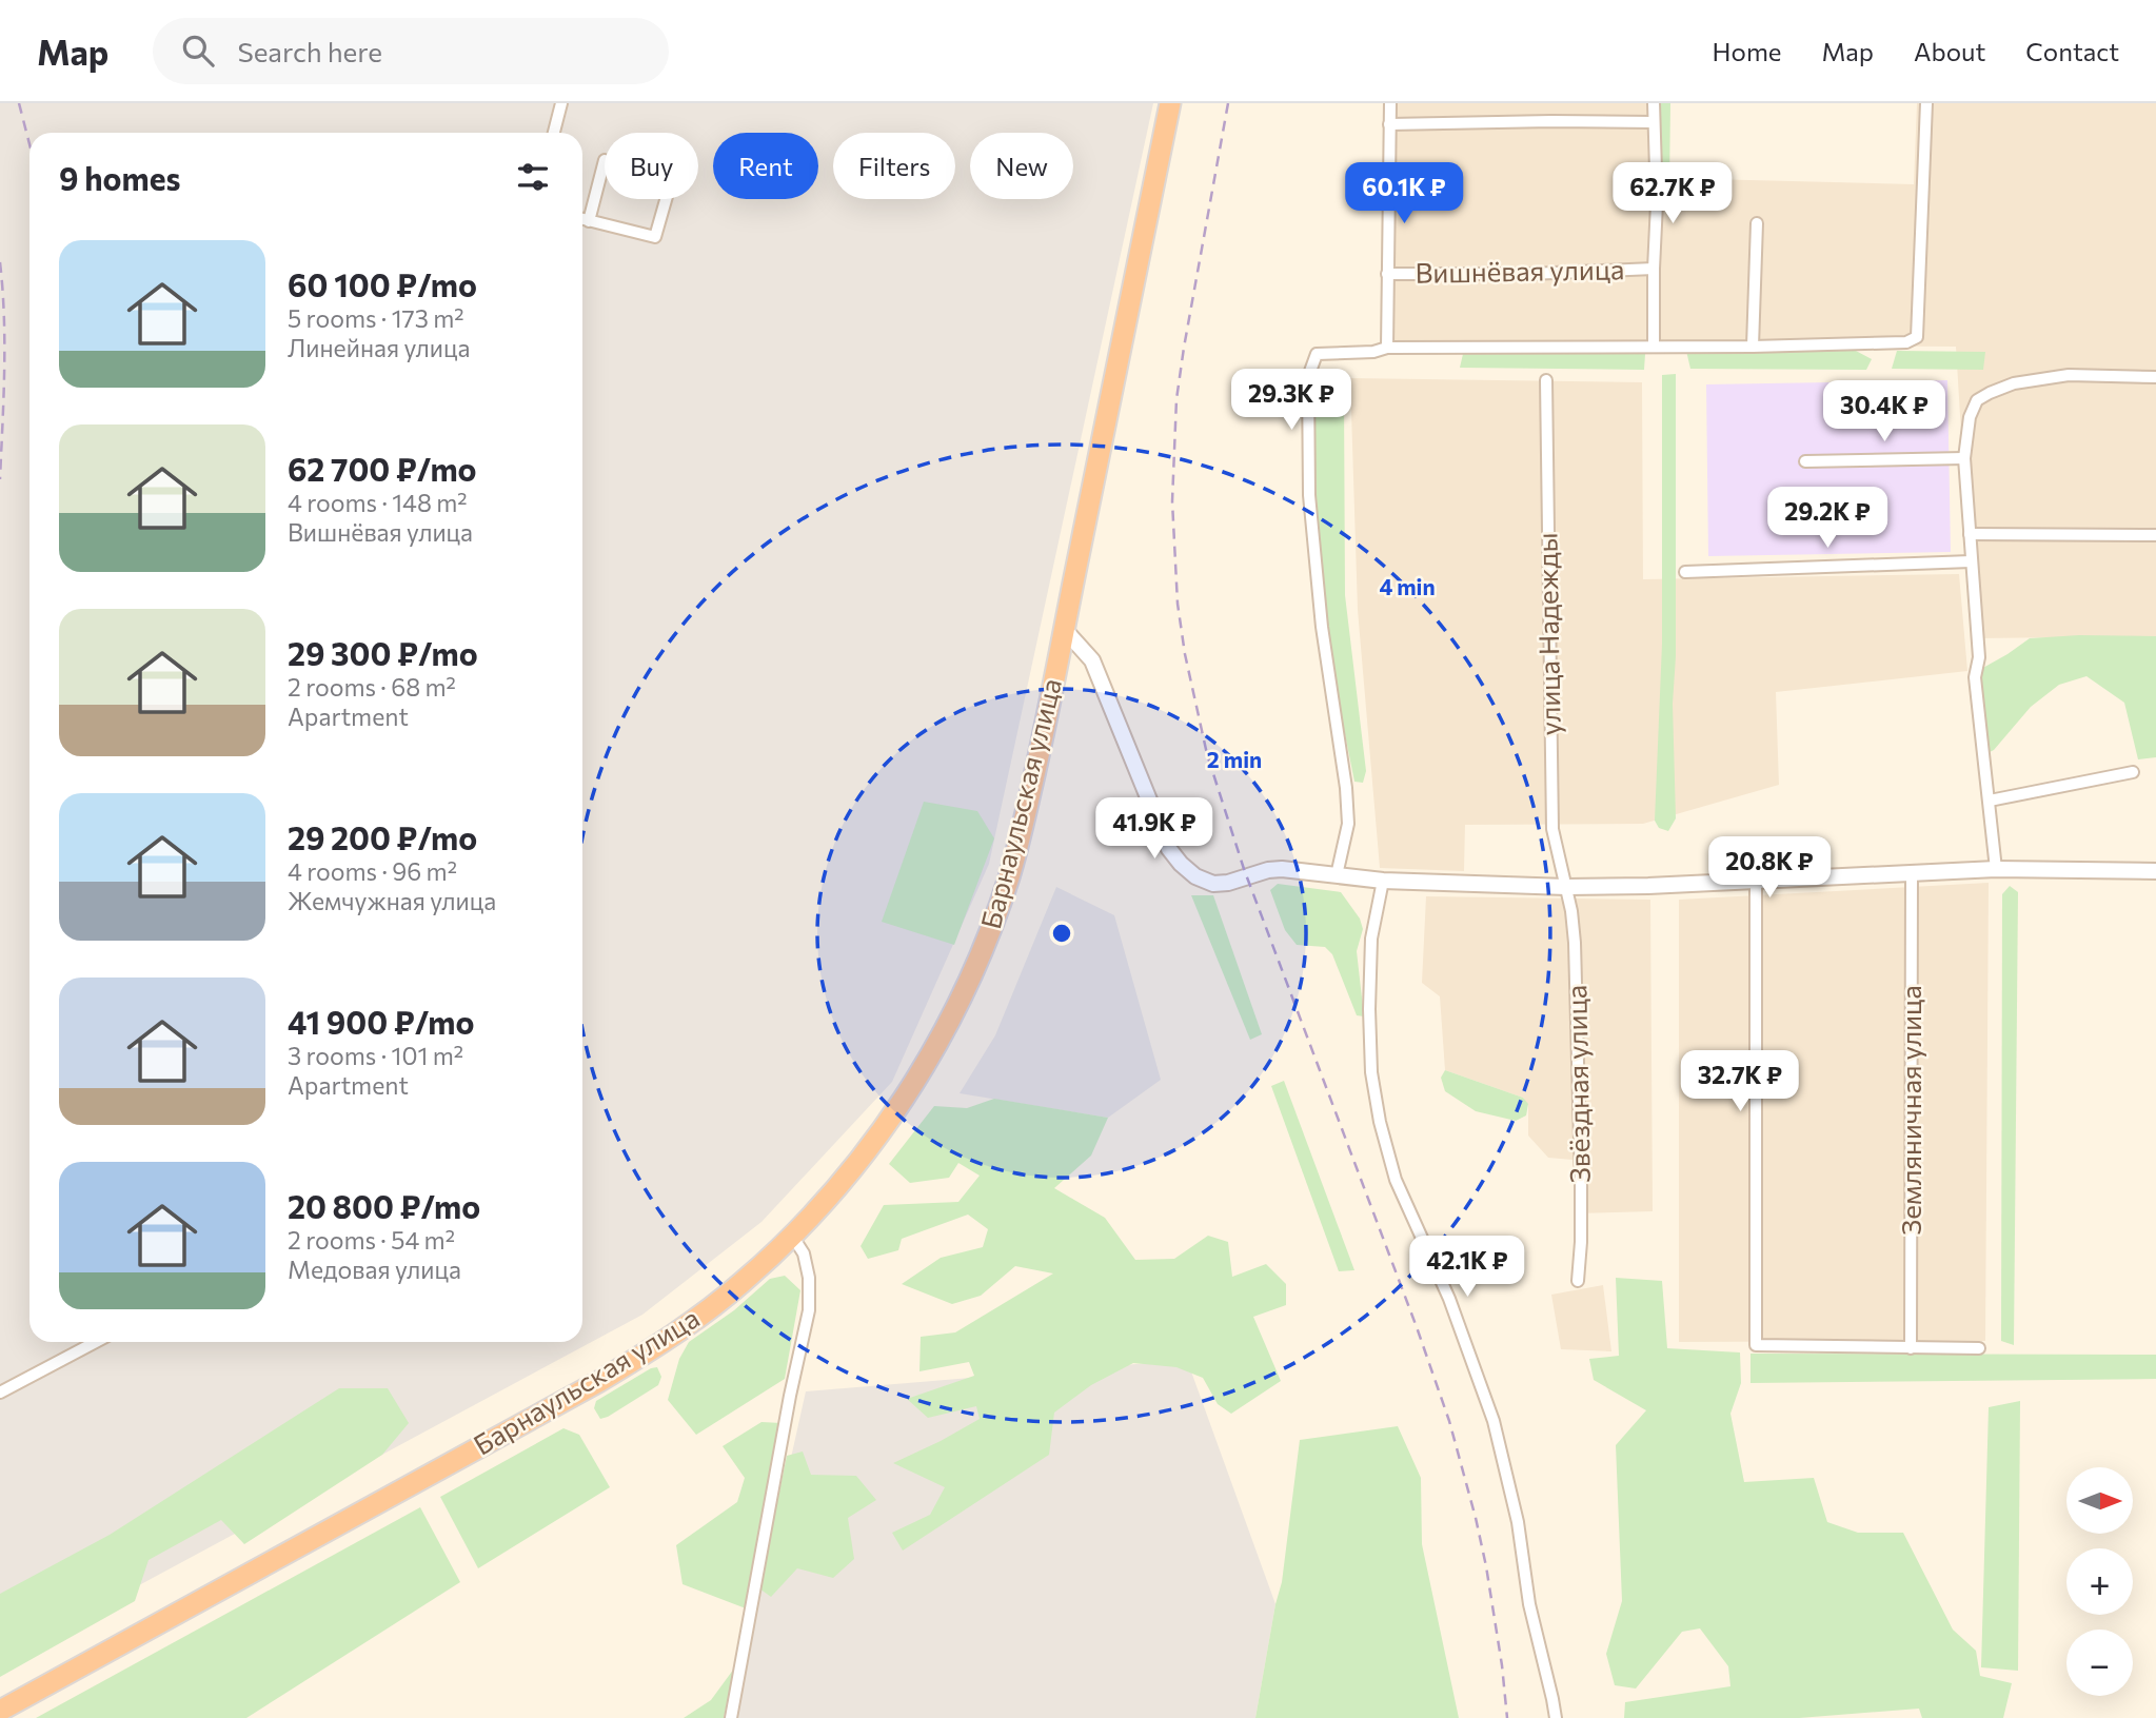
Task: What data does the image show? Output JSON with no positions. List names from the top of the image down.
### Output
{
  "streets": {
    "highway": ["Барнаульская улица"],
    "street": [
      "Вишнёвая улица",
      "улица Надежды",
      "Звёздная улица",
      "Земляничная улица"
    ]
  },
  "crossings": [
    ["улица Надежды", "Звёздная улица"]
  ],
  "north": "right",
  "page": {
    "header": "Map",
    "search": "Search here",
    "nav": [
      "Home",
      "Map",
      "About",
      "Contact"
    ],
    "chip": [
      "Buy",
      "Rent",
      "Filters",
      "New"
    ],
    "heading": "9 homes",
    "price": [
      "60.1K ₽",
      "62.7K ₽",
      "29.3K ₽",
      "30.4K ₽",
      "29.2K ₽",
      "41.9K ₽",
      "20.8K ₽",
      "32.7K ₽",
      "42.1K ₽"
    ],
    "list": [
      {
        "name": "60 100 ₽/mo",
        "note": "5 rooms · 173 m² · Линейная улица"
      },
      {
        "name": "62 700 ₽/mo",
        "note": "4 rooms · 148 m² · Вишнёвая улица"
      },
      {
        "name": "29 300 ₽/mo",
        "note": "2 rooms · 68 m² · Apartment"
      },
      {
        "name": "29 200 ₽/mo",
        "note": "4 rooms · 96 m² · Жемчужная улица"
      },
      {
        "name": "41 900 ₽/mo",
        "note": "3 rooms · 101 m² · Apartment"
      },
      {
        "name": "20 800 ₽/mo",
        "note": "2 rooms · 54 m² · Медовая улица"
      }
    ],
    "map_buttons": ["+", "−"]
  },
  "rings": ["4 min", "2 min"]
}
